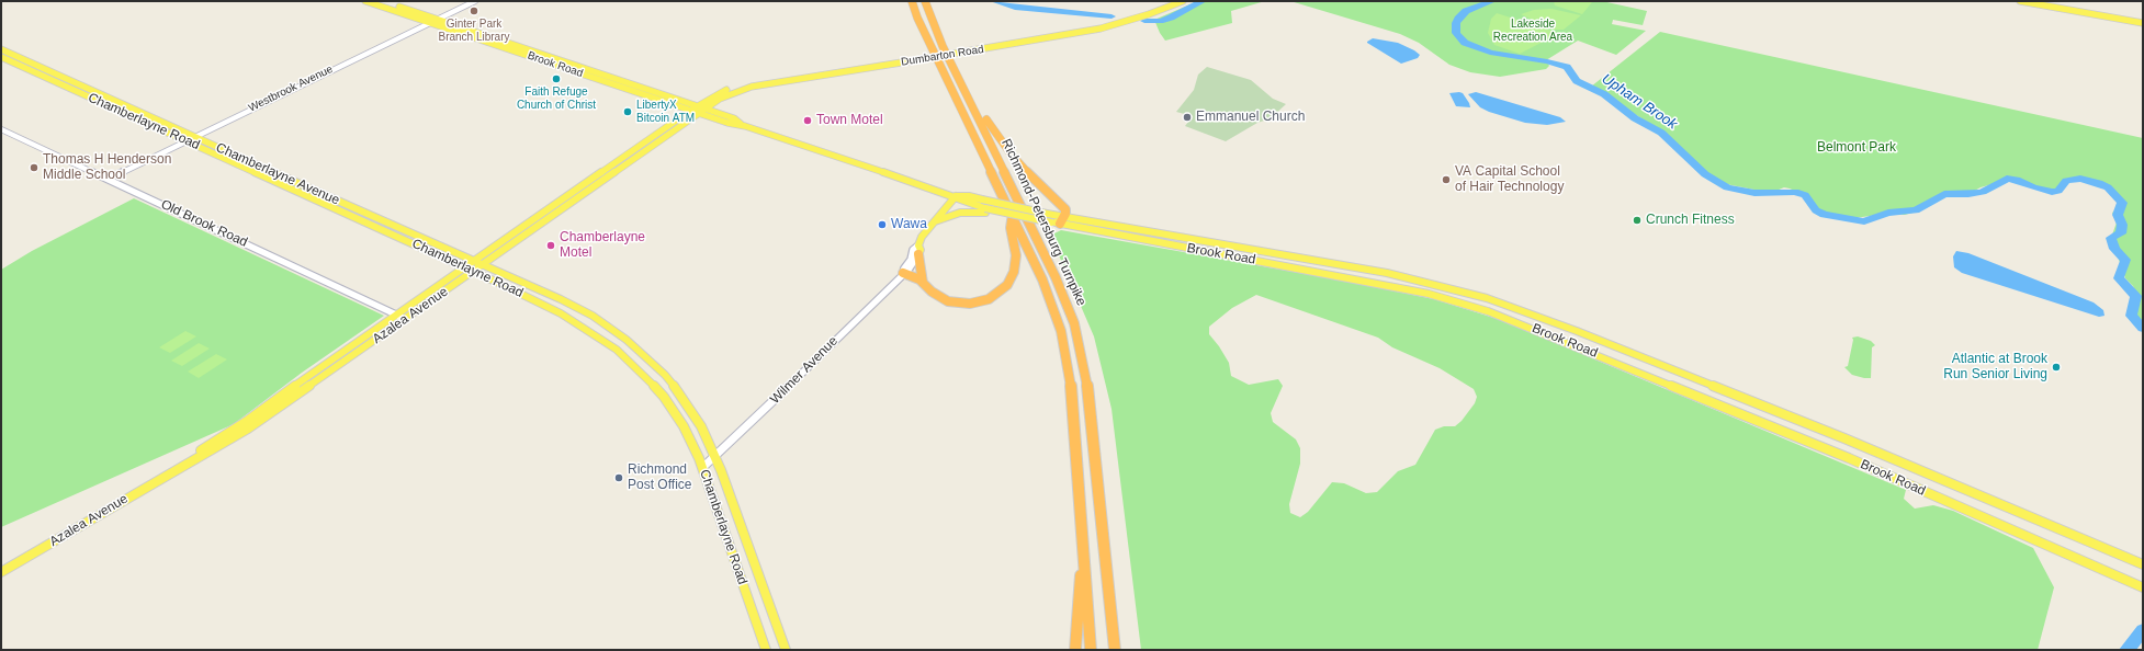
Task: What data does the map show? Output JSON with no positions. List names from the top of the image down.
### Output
{
  "streets": {
    "highway": ["Richmond-Petersburg Turnpike"],
    "main road": [
      "Dumbarton Road",
      "Brook Road",
      "Chamberlayne Road",
      "Chamberlayne Avenue",
      "Azalea Avenue",
      "Wilmer Avenue"
    ],
    "street": ["Westbrook Avenue", "Old Brook Road"]
  },
  "crossings": [
    ["Dumbarton Road", "Brook Road"],
    ["Dumbarton Road", "Azalea Avenue"],
    ["Brook Road", "Westbrook Avenue"],
    ["Brook Road", "Azalea Avenue"],
    ["Brook Road", "Wilmer Avenue"],
    ["Westbrook Avenue", "Chamberlayne Road"],
    ["Westbrook Avenue", "Chamberlayne Avenue"],
    ["Westbrook Avenue", "Old Brook Road"],
    ["Chamberlayne Road", "Chamberlayne Avenue"],
    ["Chamberlayne Road", "Azalea Avenue"],
    ["Chamberlayne Road", "Wilmer Avenue"],
    ["Chamberlayne Avenue", "Azalea Avenue"],
    ["Old Brook Road", "Azalea Avenue"]
  ],
  "water": ["Upham Brook"],
  "parks": ["Lakeside Recreation Area", "Belmont Park"],
  "places": [
    "Ginter Park Branch Library",
    "Faith Refuge Church of Christ",
    "LibertyX Bitcoin ATM",
    "Emmanuel Church",
    "Town Motel",
    "Thomas H Henderson Middle School",
    "VA Capital School of Hair Technology",
    "Crunch Fitness",
    "Wawa",
    "Chamberlayne Motel",
    "Atlantic at Brook Run Senior Living",
    "Richmond Post Office"
  ]
}
